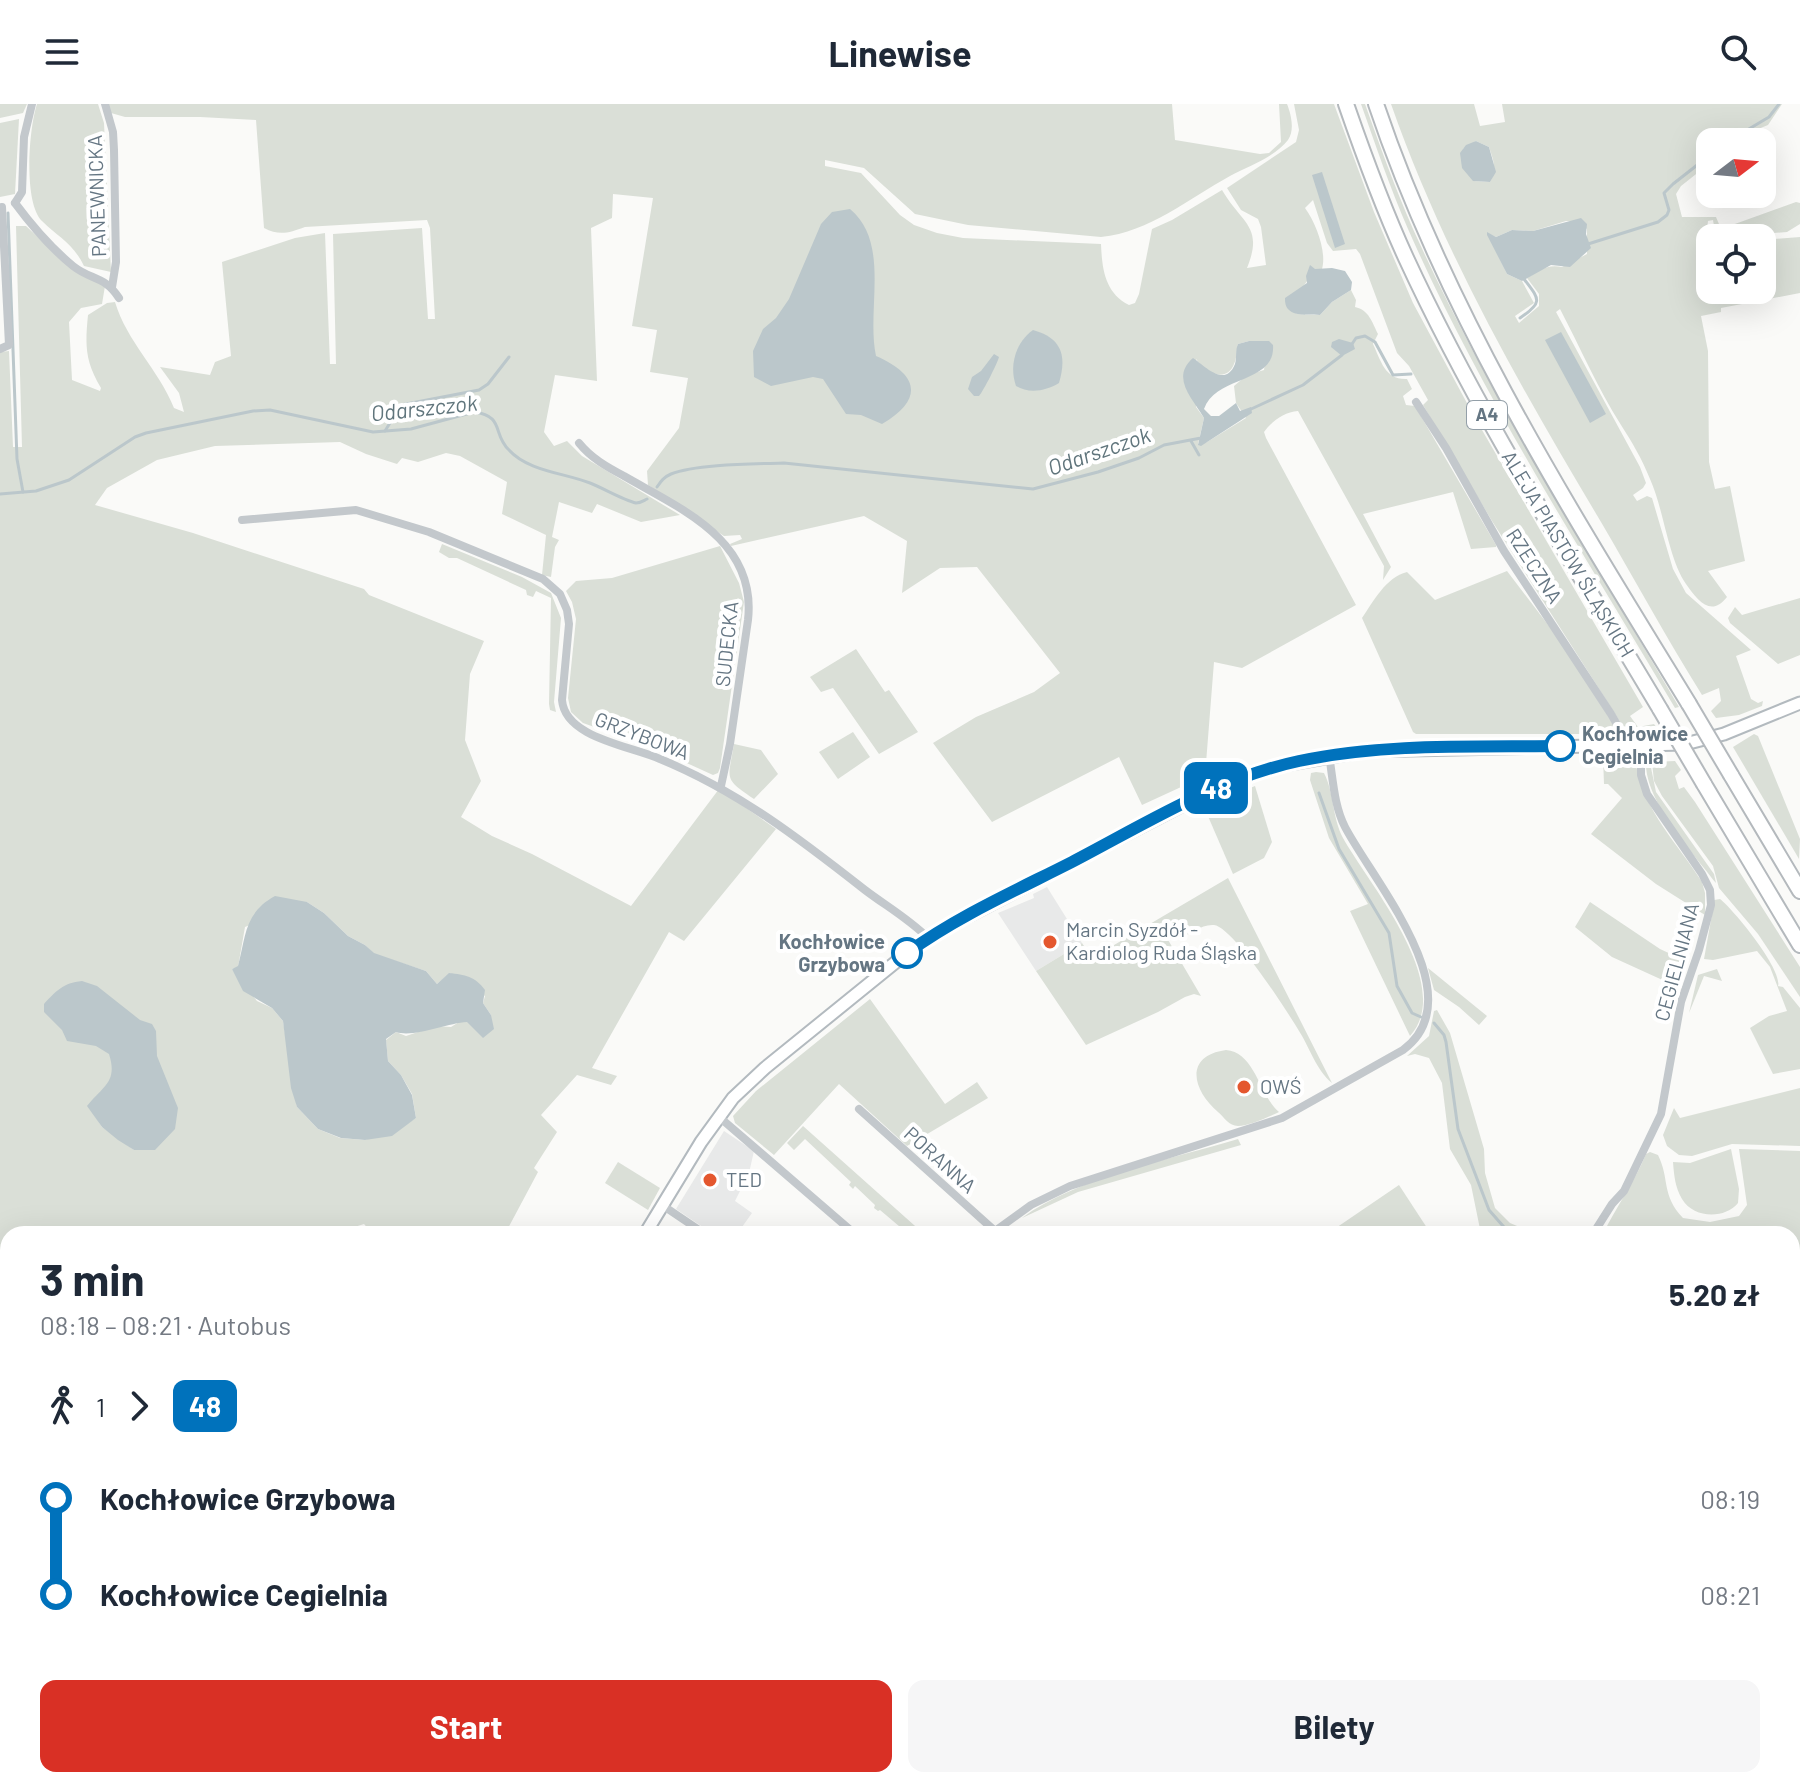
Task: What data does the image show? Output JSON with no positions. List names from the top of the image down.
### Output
{
  "streets": {
    "highway": ["A4", "ALEJA PIASTÓW ŚLĄSKICH"],
    "street": [
      "PANEWNICKA",
      "RZECZNA",
      "SUDECKA",
      "GRZYBOWA",
      "CEGIELNIANA",
      "PORANNA"
    ]
  },
  "crossings": [
    ["SUDECKA", "GRZYBOWA"]
  ],
  "water": ["Odarszczok"],
  "places": [
    "Kochłowice Cegielnia",
    "Marcin Syzdół - Kardiolog Ruda Śląska",
    "Kochłowice Grzybowa",
    "OWŚ",
    "TED"
  ],
  "lines": ["bus line 48"],
  "north": "right",
  "page": {
    "header": "Linewise",
    "on_map": "48",
    "heading": ["3 min", "08:18 – 08:21 · Autobus", "5.20 zł"],
    "legs": ["1", "48"],
    "list": [
      {
        "name": "Kochłowice Grzybowa",
        "value": "08:19"
      },
      {
        "name": "Kochłowice Cegielnia",
        "value": "08:21"
      }
    ],
    "buttons": ["Start", "Bilety"]
  }
}
